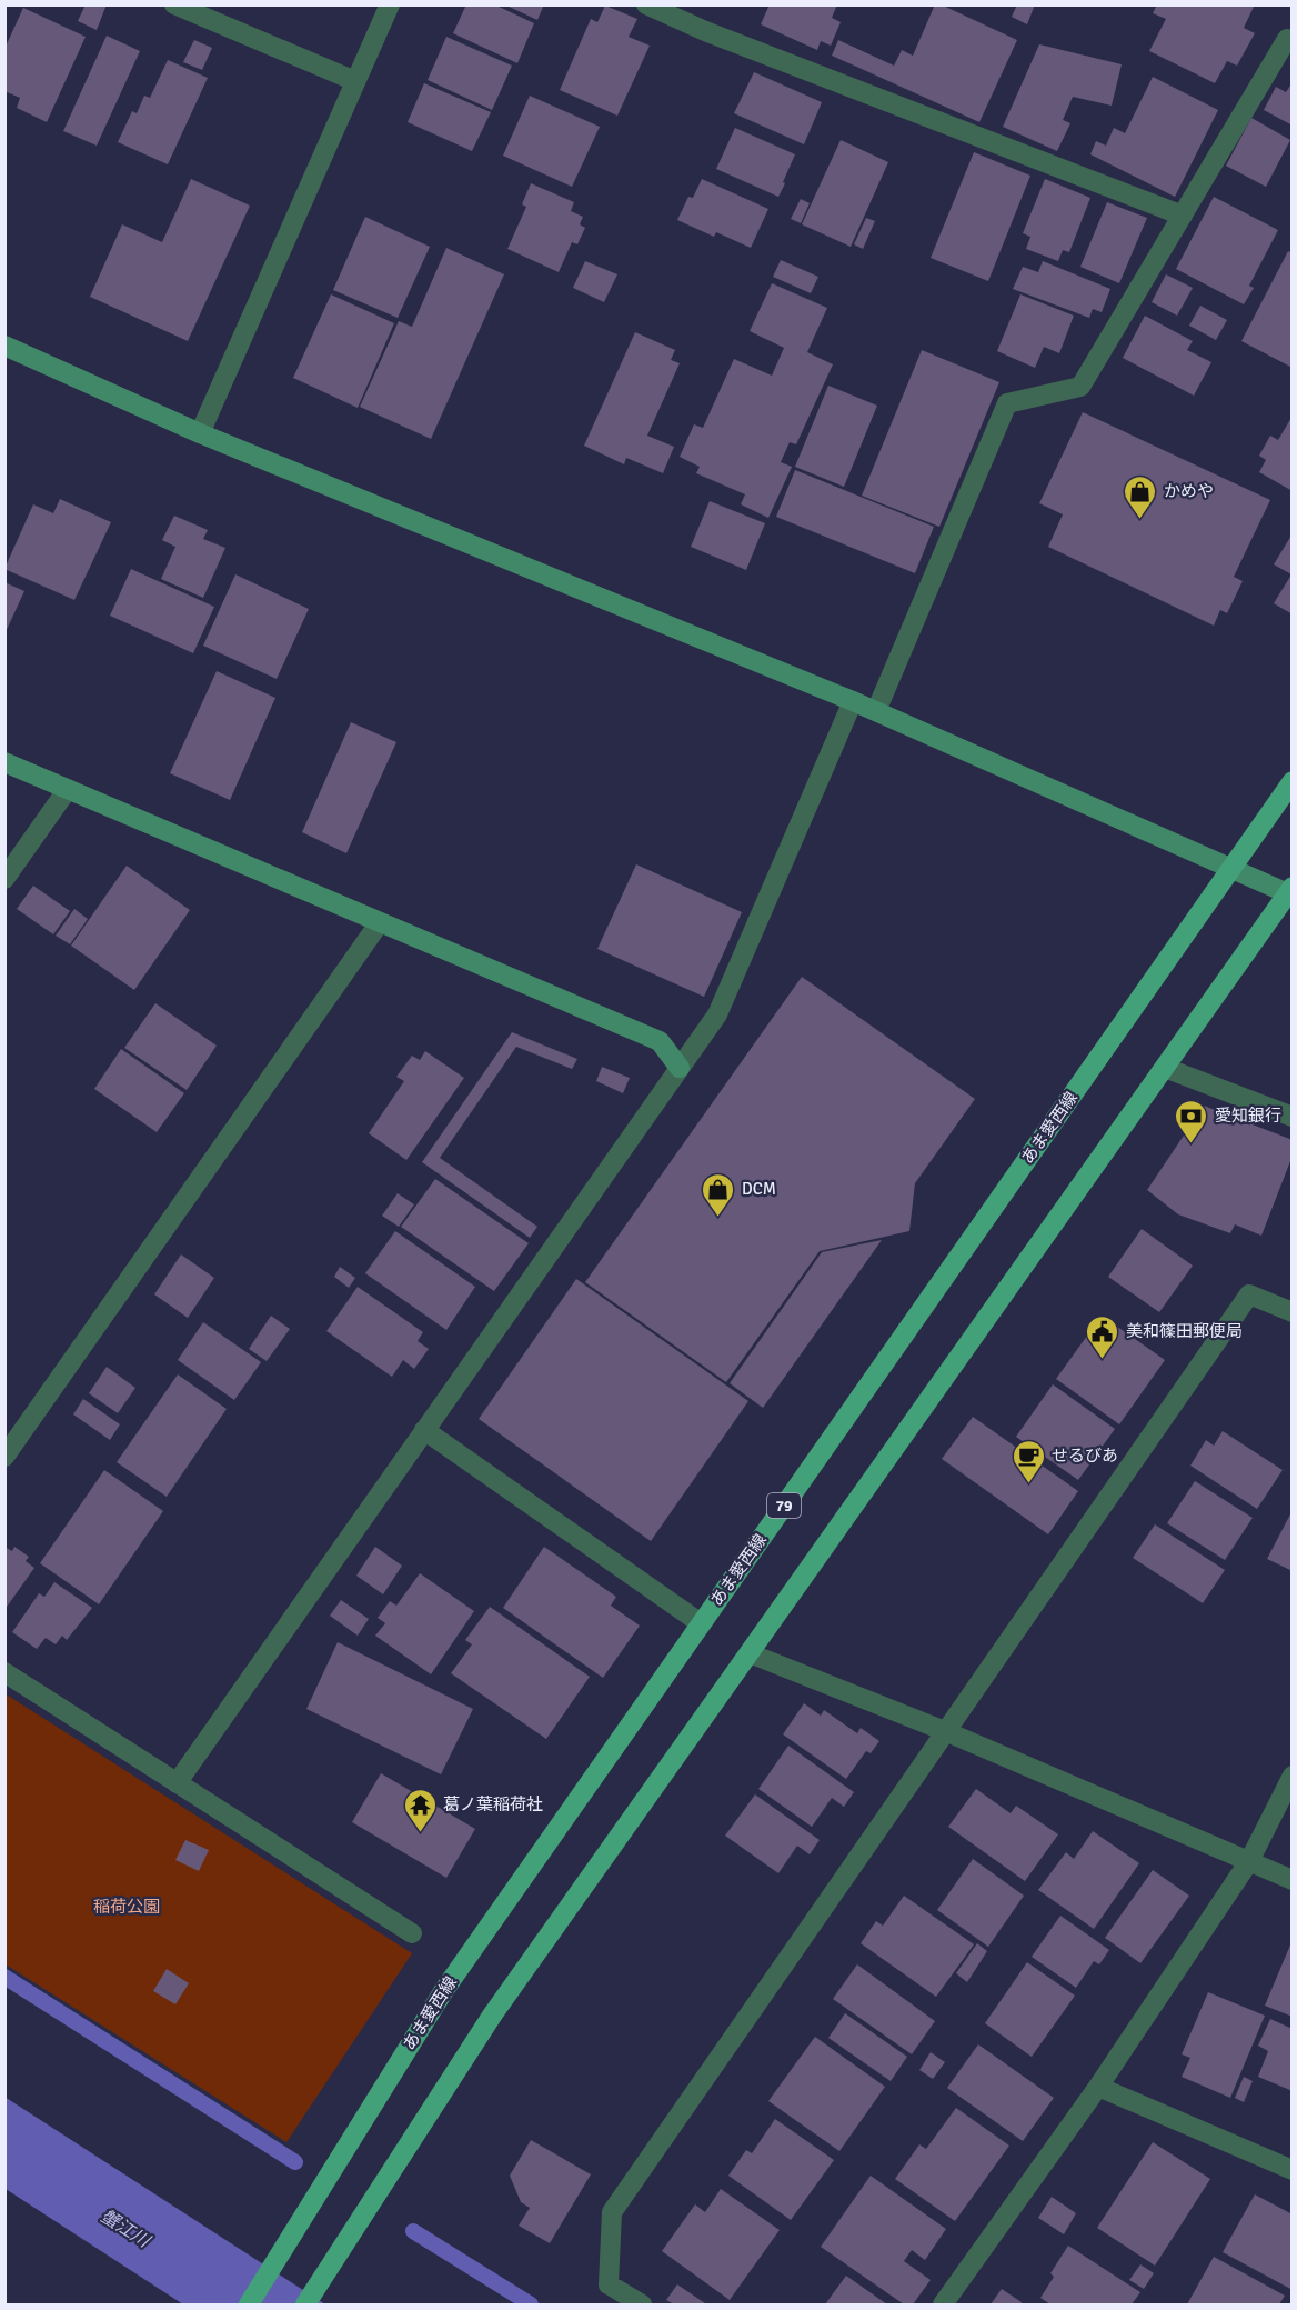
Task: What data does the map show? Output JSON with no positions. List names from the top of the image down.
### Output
{
  "streets": {
    "main road": ["あま愛西線", "79"]
  },
  "water": ["蟹江川"],
  "parks": ["稲荷公園"],
  "places": {
    "shop": ["かめや", "DCM"],
    "bank": ["愛知銀行"],
    "public building": ["美和篠田郵便局"],
    "cafe": ["せるびあ"],
    "temple": ["葛ノ葉稲荷社"]
  }
}
